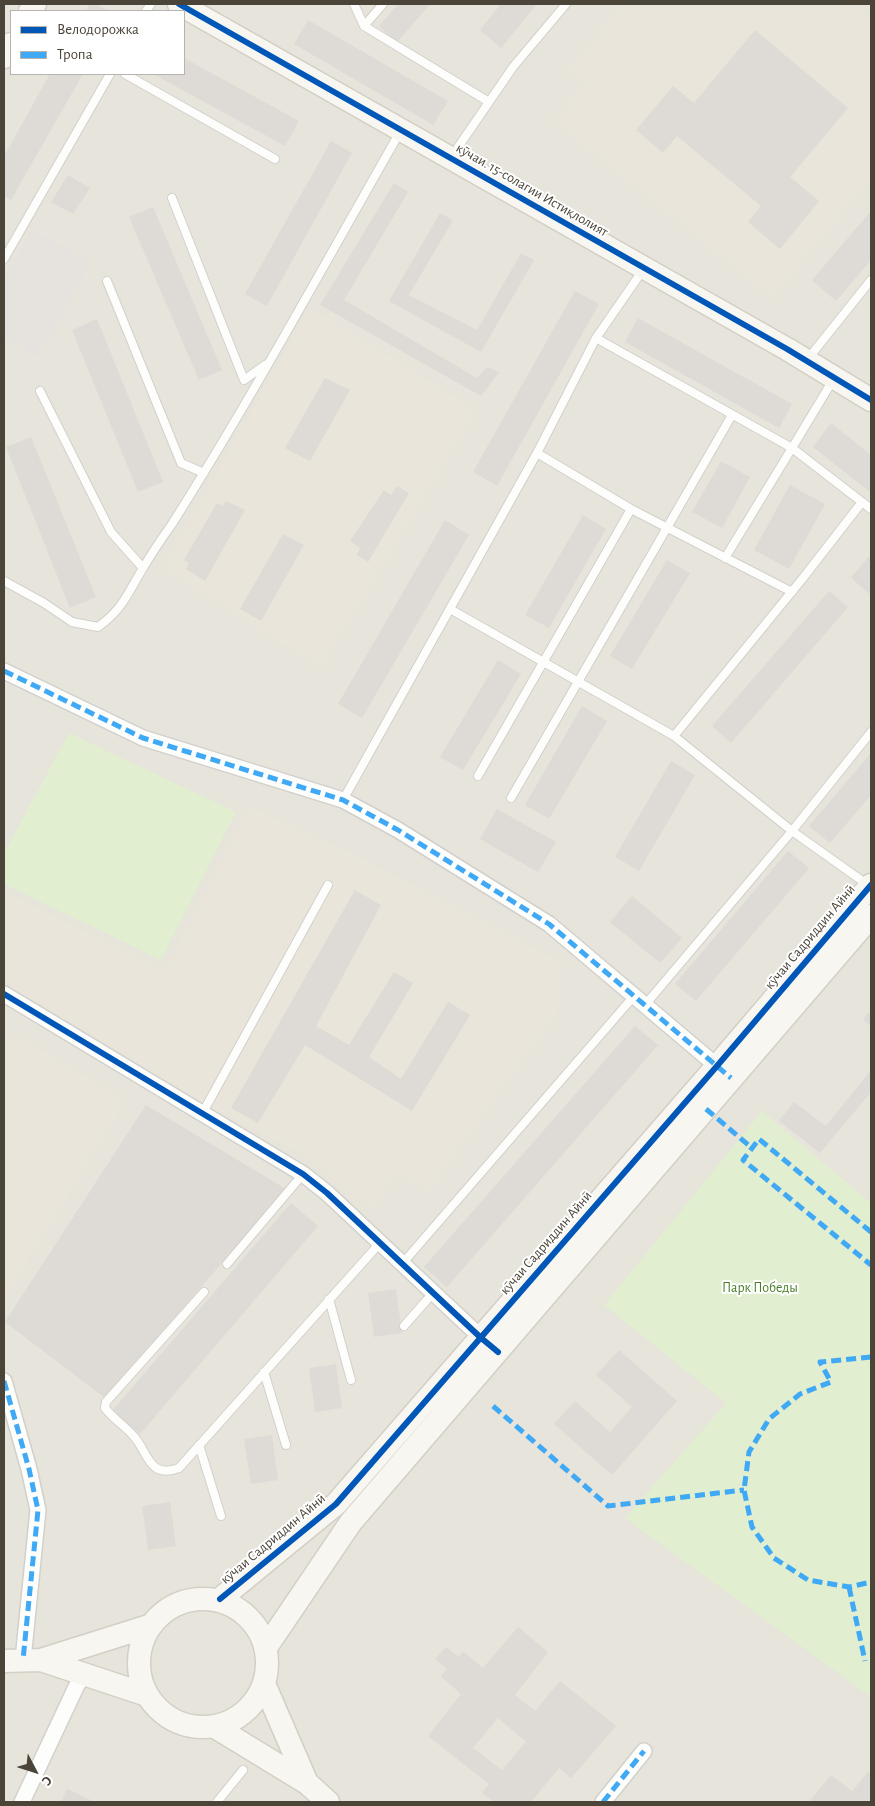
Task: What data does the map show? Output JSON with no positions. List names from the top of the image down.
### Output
{
  "streets": {
    "street": ["кӯчаи. 15-солагии Истиқлолият", "кӯчаи Садриддин Айнӣ"]
  },
  "parks": ["Парк Победы"],
  "legend": ["Велодорожка", "Тропа"],
  "north": "bottom right"
}
